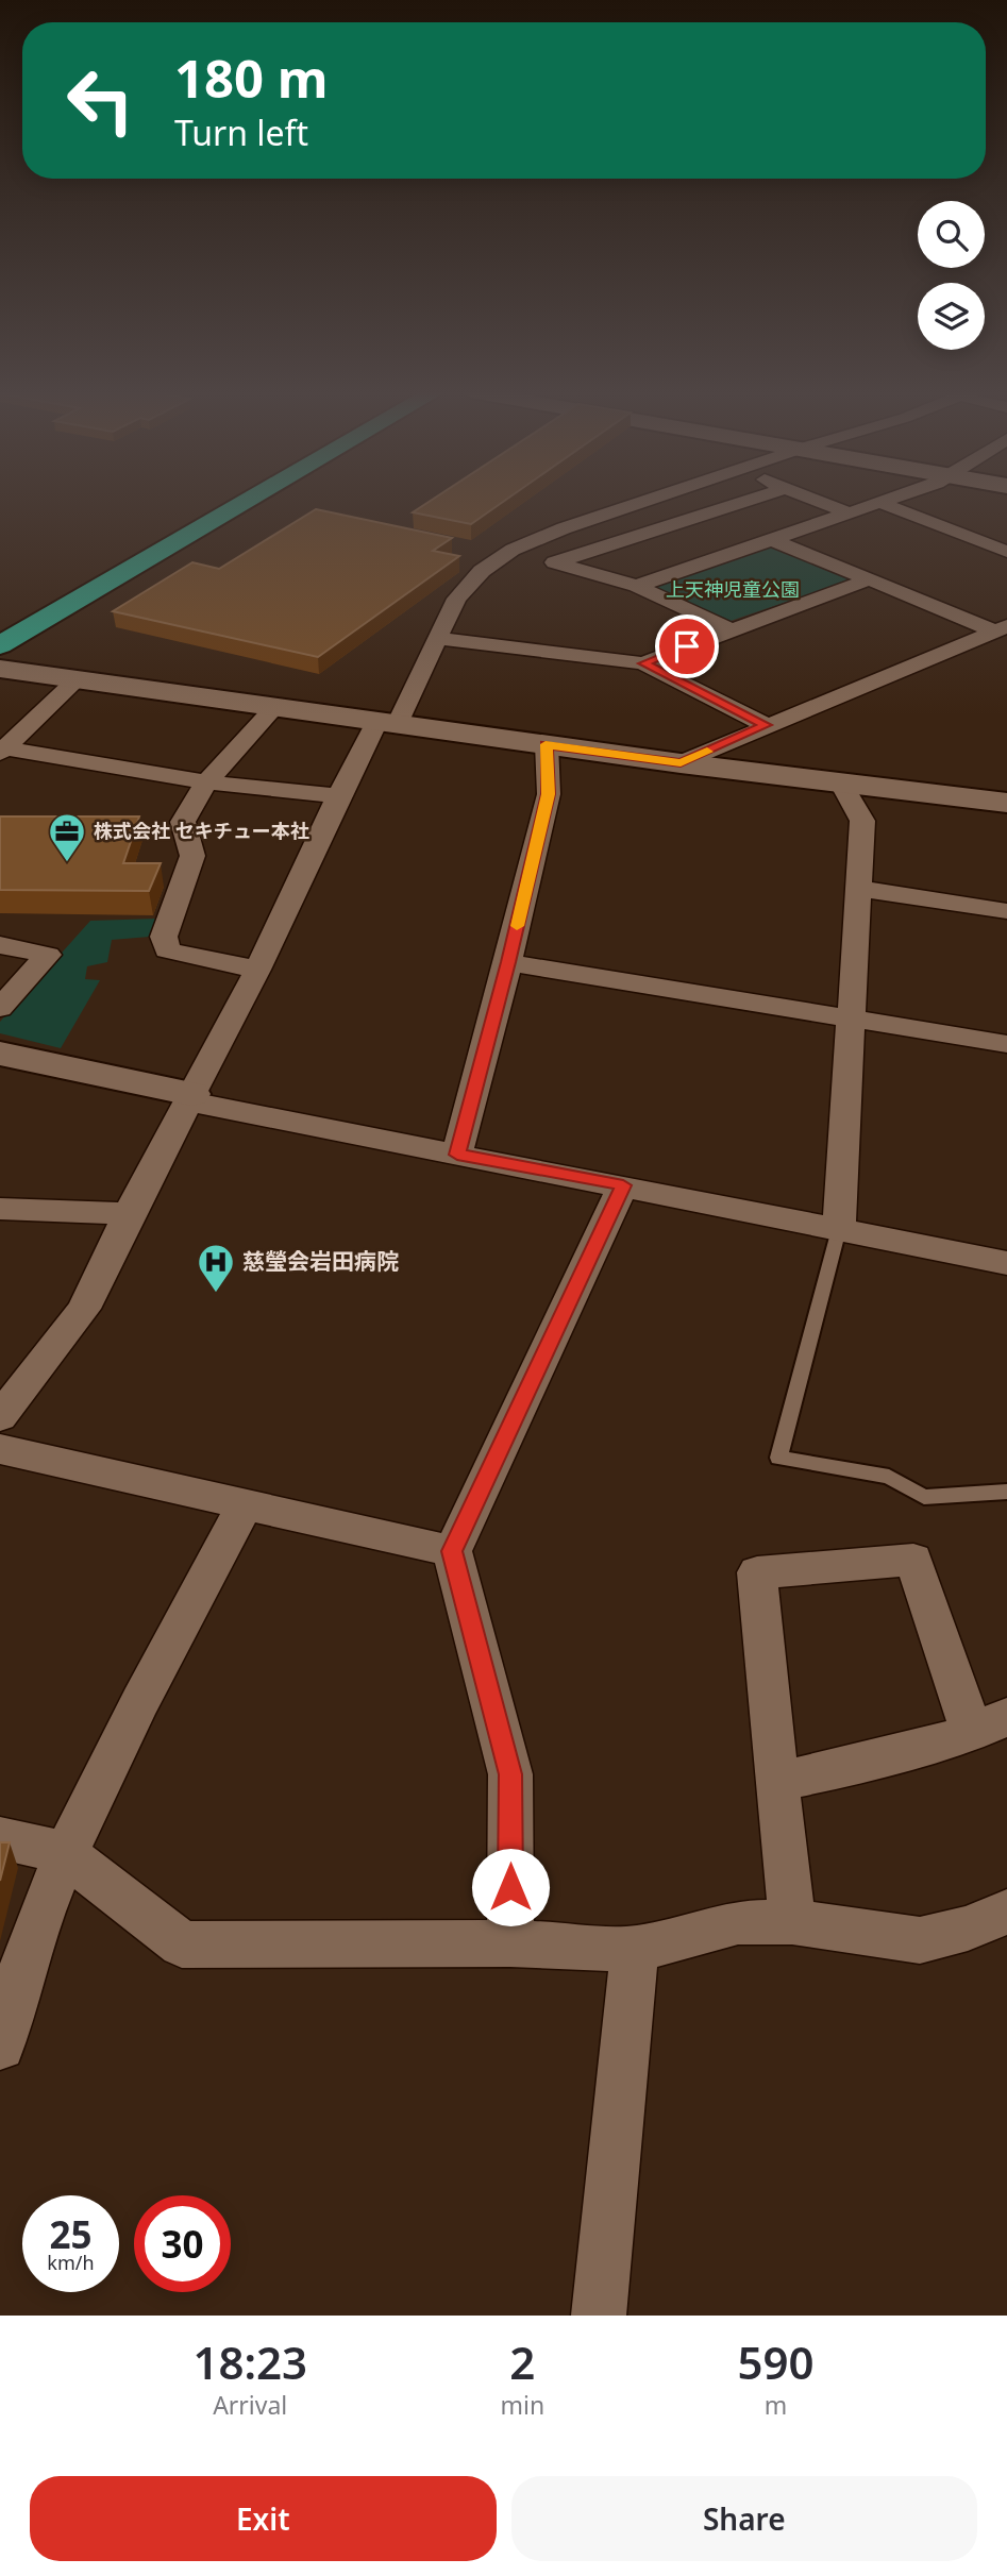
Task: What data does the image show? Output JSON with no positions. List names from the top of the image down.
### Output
{
  "parks": ["上天神児童公園"],
  "places": {
    "office": ["株式会社 セキチュー本社"],
    "hospital": ["慈瑩会岩田病院"]
  },
  "page": {
    "turn": ["180 m", "Turn left"],
    "speed": "25 km/h",
    "limit": "30",
    "eta": [
      "18:23",
      "Arrival",
      "2",
      "min",
      "590",
      "m"
    ],
    "buttons": ["Exit", "Share"]
  }
}
